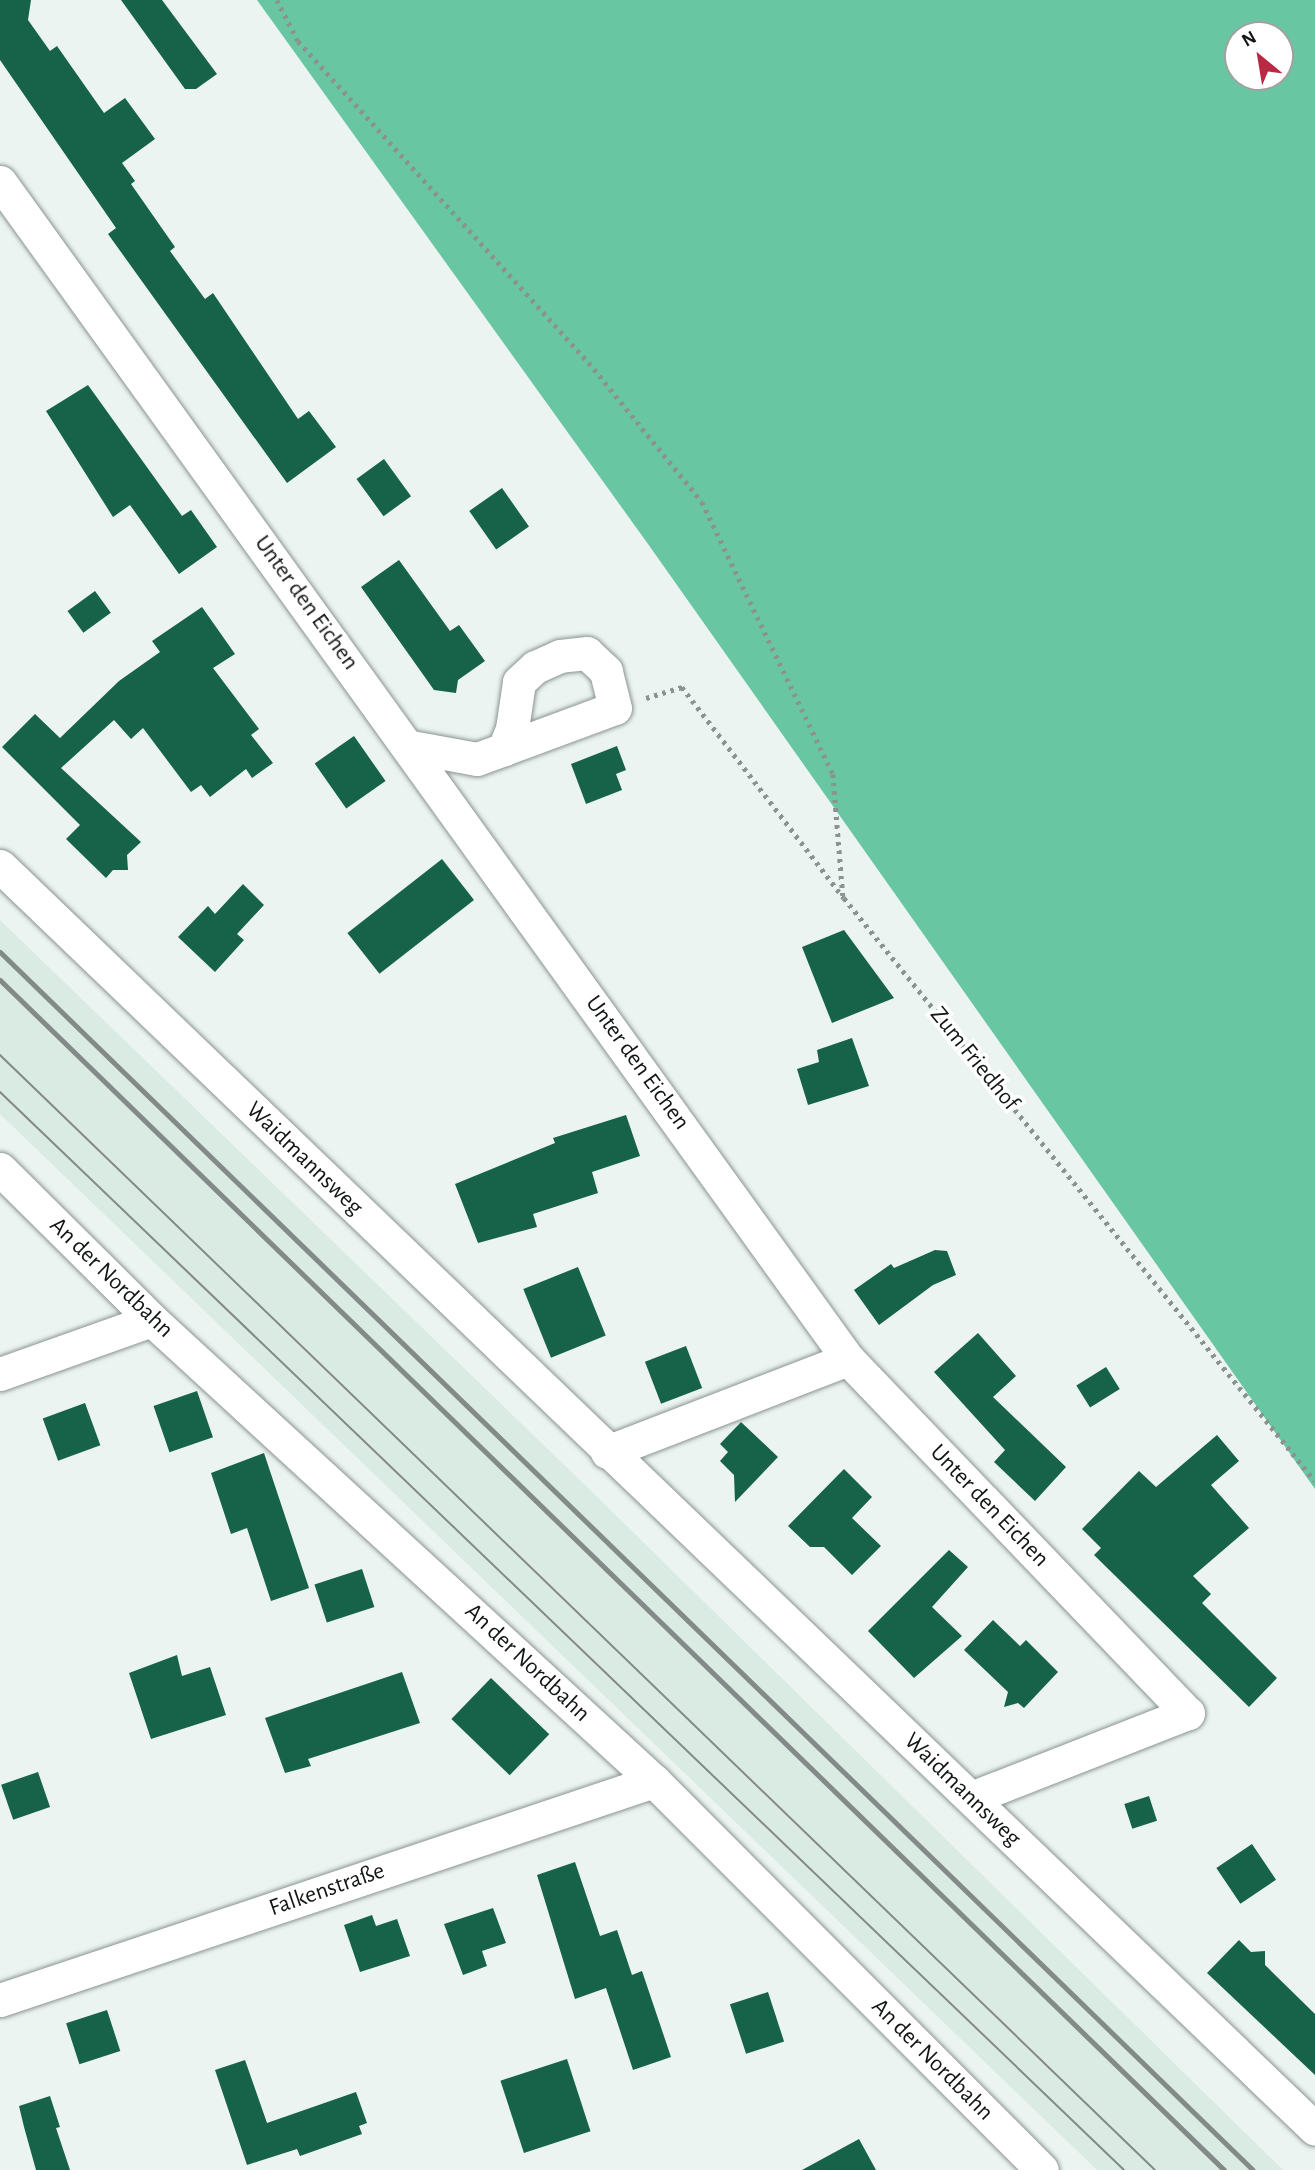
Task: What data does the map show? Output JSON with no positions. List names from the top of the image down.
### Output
{
  "streets": {
    "street": [
      "Unter den Eichen",
      "Waidmannsweg",
      "An der Nordbahn",
      "Falkenstraße"
    ],
    "path": ["Zum Friedhof"]
  },
  "crossings": [
    ["Unter den Eichen", "Waidmannsweg"],
    ["An der Nordbahn", "Falkenstraße"]
  ],
  "north": "top left"
}
